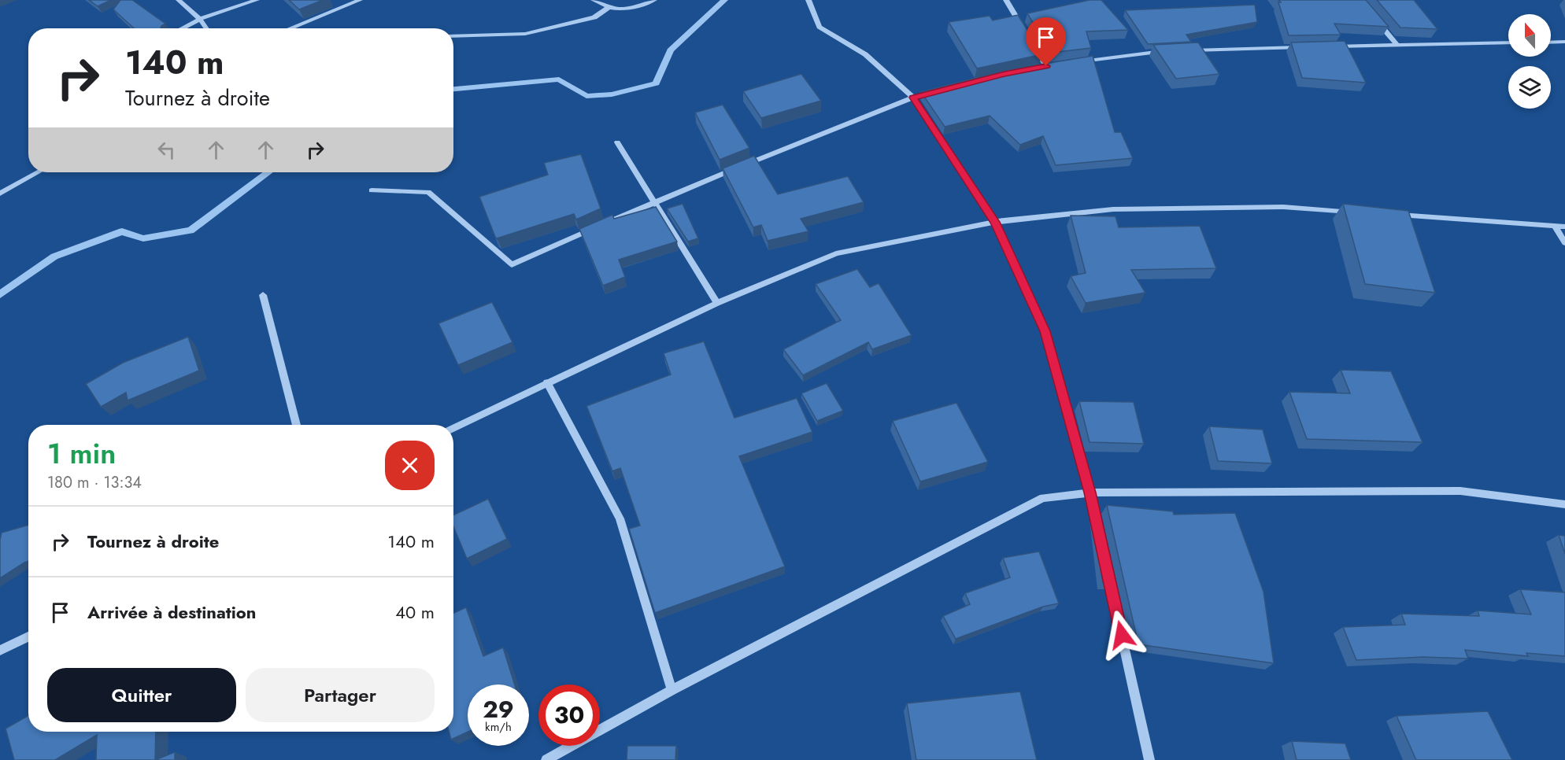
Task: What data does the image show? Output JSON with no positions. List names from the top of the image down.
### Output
{
  "north": "top",
  "page": {
    "turn": ["140 m", "Tournez à droite"],
    "heading": ["1 min", "180 m · 13:34"],
    "list": [
      {
        "name": "Tournez à droite",
        "value": "140 m"
      },
      {
        "name": "Arrivée à destination",
        "value": "40 m"
      }
    ],
    "buttons": ["Quitter", "Partager"],
    "speed": "29 km/h",
    "limit": "30"
  }
}
